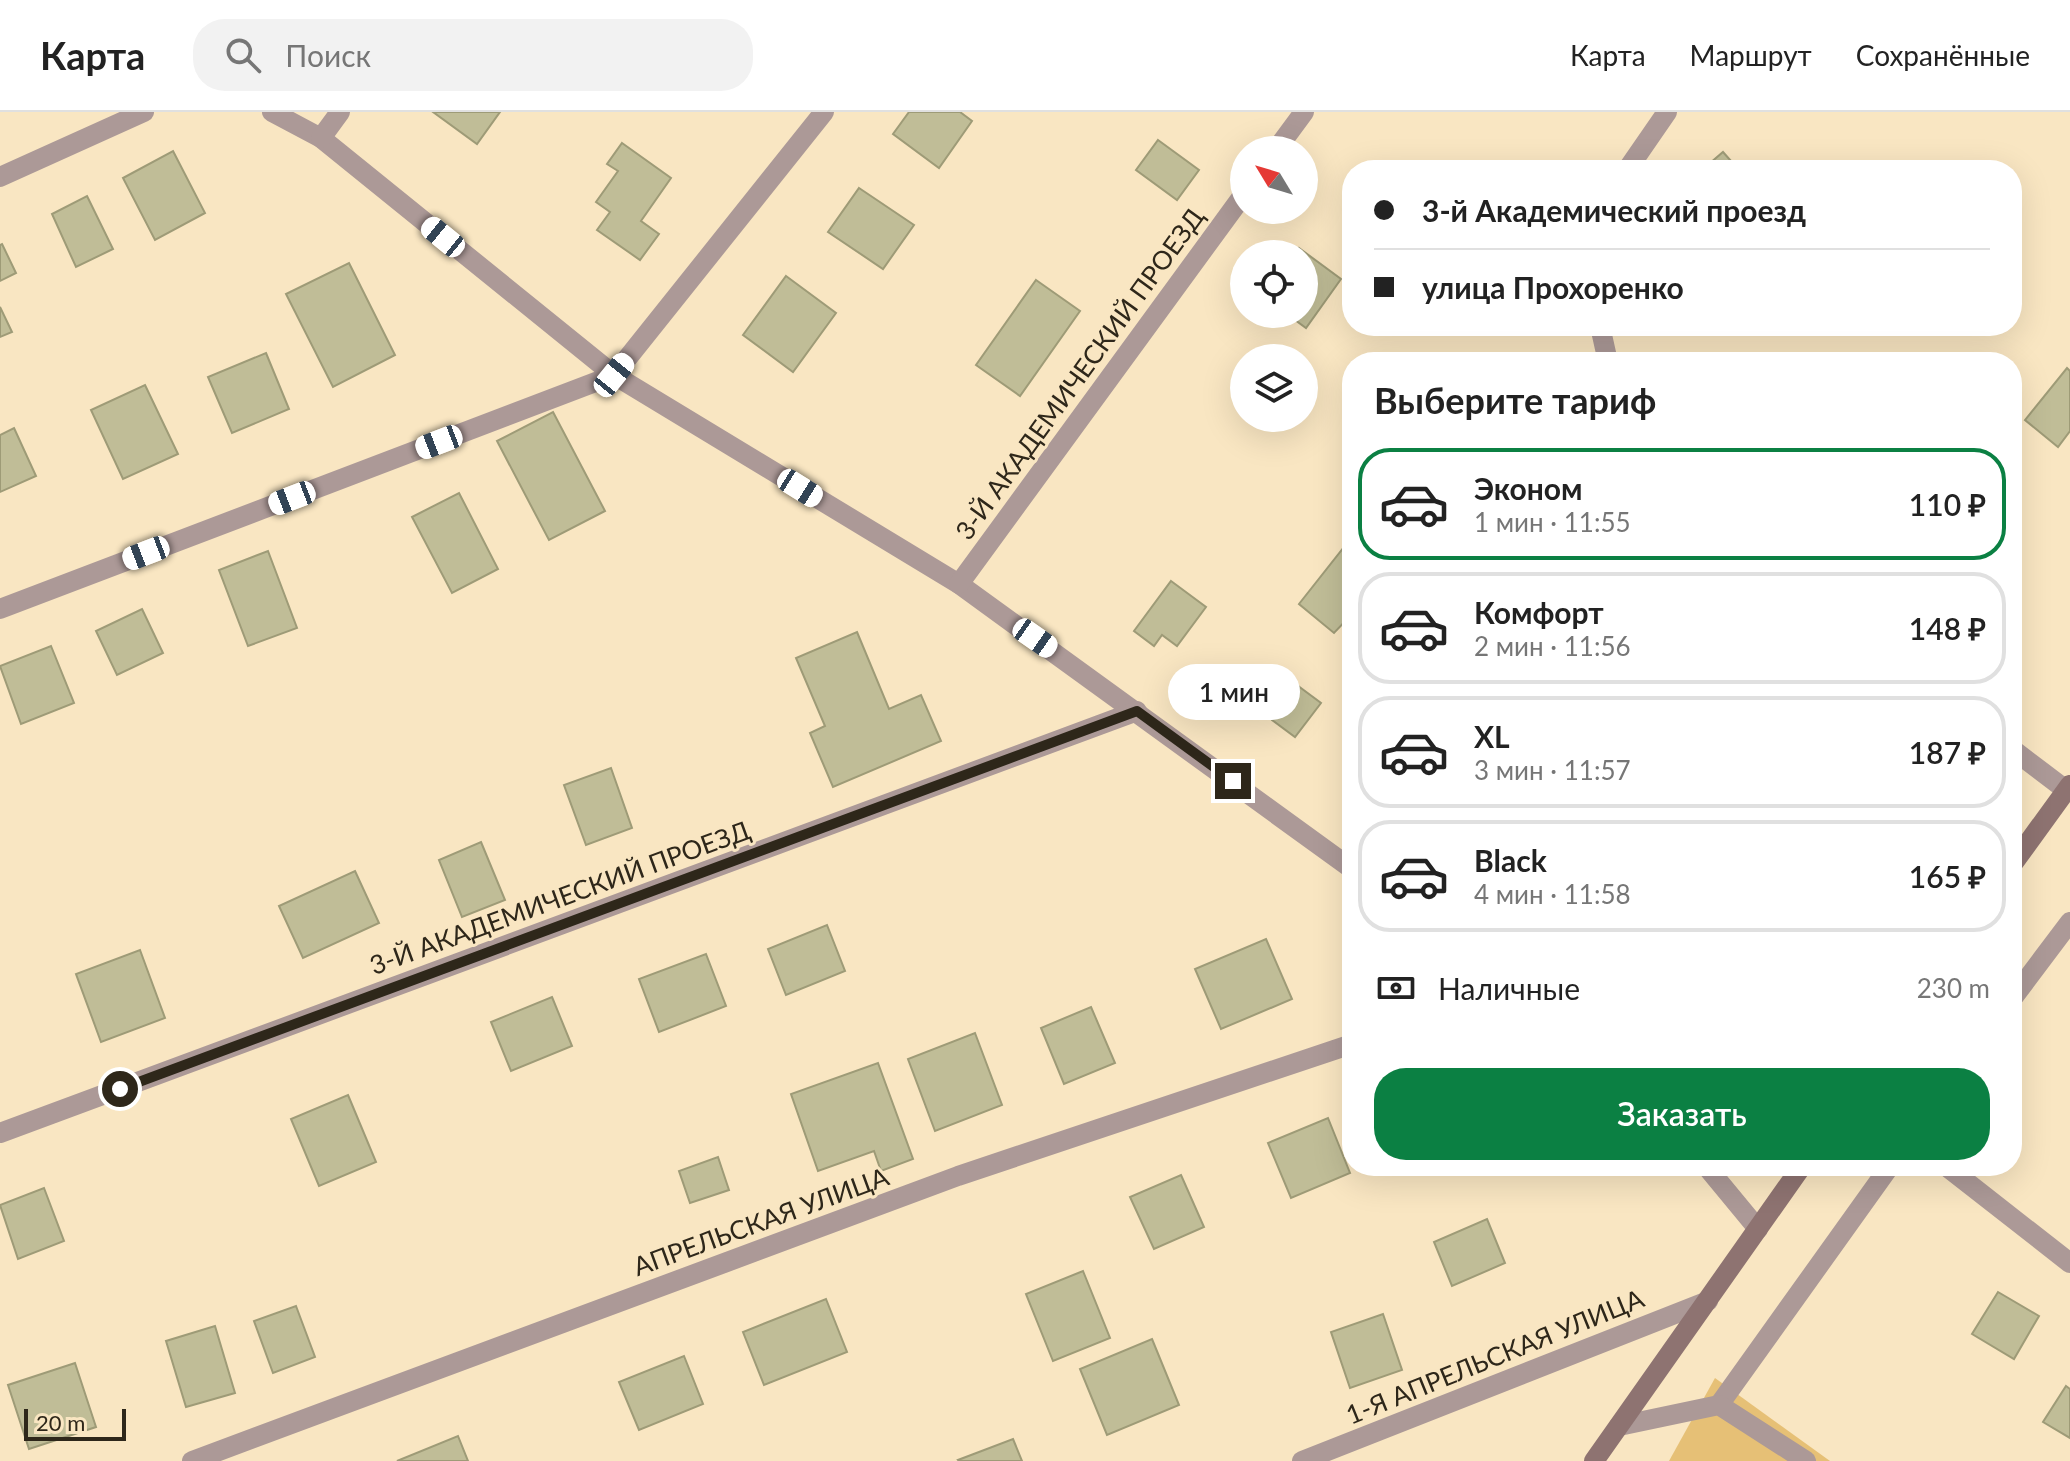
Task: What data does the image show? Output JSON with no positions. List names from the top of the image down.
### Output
{
  "streets": {
    "street": ["3-Й АКАДЕМИЧЕСКИЙ ПРОЕЗД", "АПРЕЛЬСКАЯ УЛИЦА", "1-Я АПРЕЛЬСКАЯ УЛИЦА"]
  },
  "scale_bar": "20 m",
  "north": "top left",
  "page": {
    "header": "Карта",
    "search": "Поиск",
    "nav": ["Карта", "Маршрут", "Сохранённые"],
    "banner": ["3-й Академический проезд", "улица Прохоренко"],
    "heading": "Выберите тариф",
    "list": [
      {
        "name": "Эконом",
        "note": "1 мин · 11:55",
        "value": "110 ₽"
      },
      {
        "name": "Комфорт",
        "note": "2 мин · 11:56",
        "value": "148 ₽"
      },
      {
        "name": "XL",
        "note": "3 мин · 11:57",
        "value": "187 ₽"
      },
      {
        "name": "Black",
        "note": "4 мин · 11:58",
        "value": "165 ₽"
      }
    ],
    "bubble": "1 мин",
    "pay": ["Наличные", "230 m"],
    "buttons": "Заказать",
    "scale": "20 m"
  }
}
